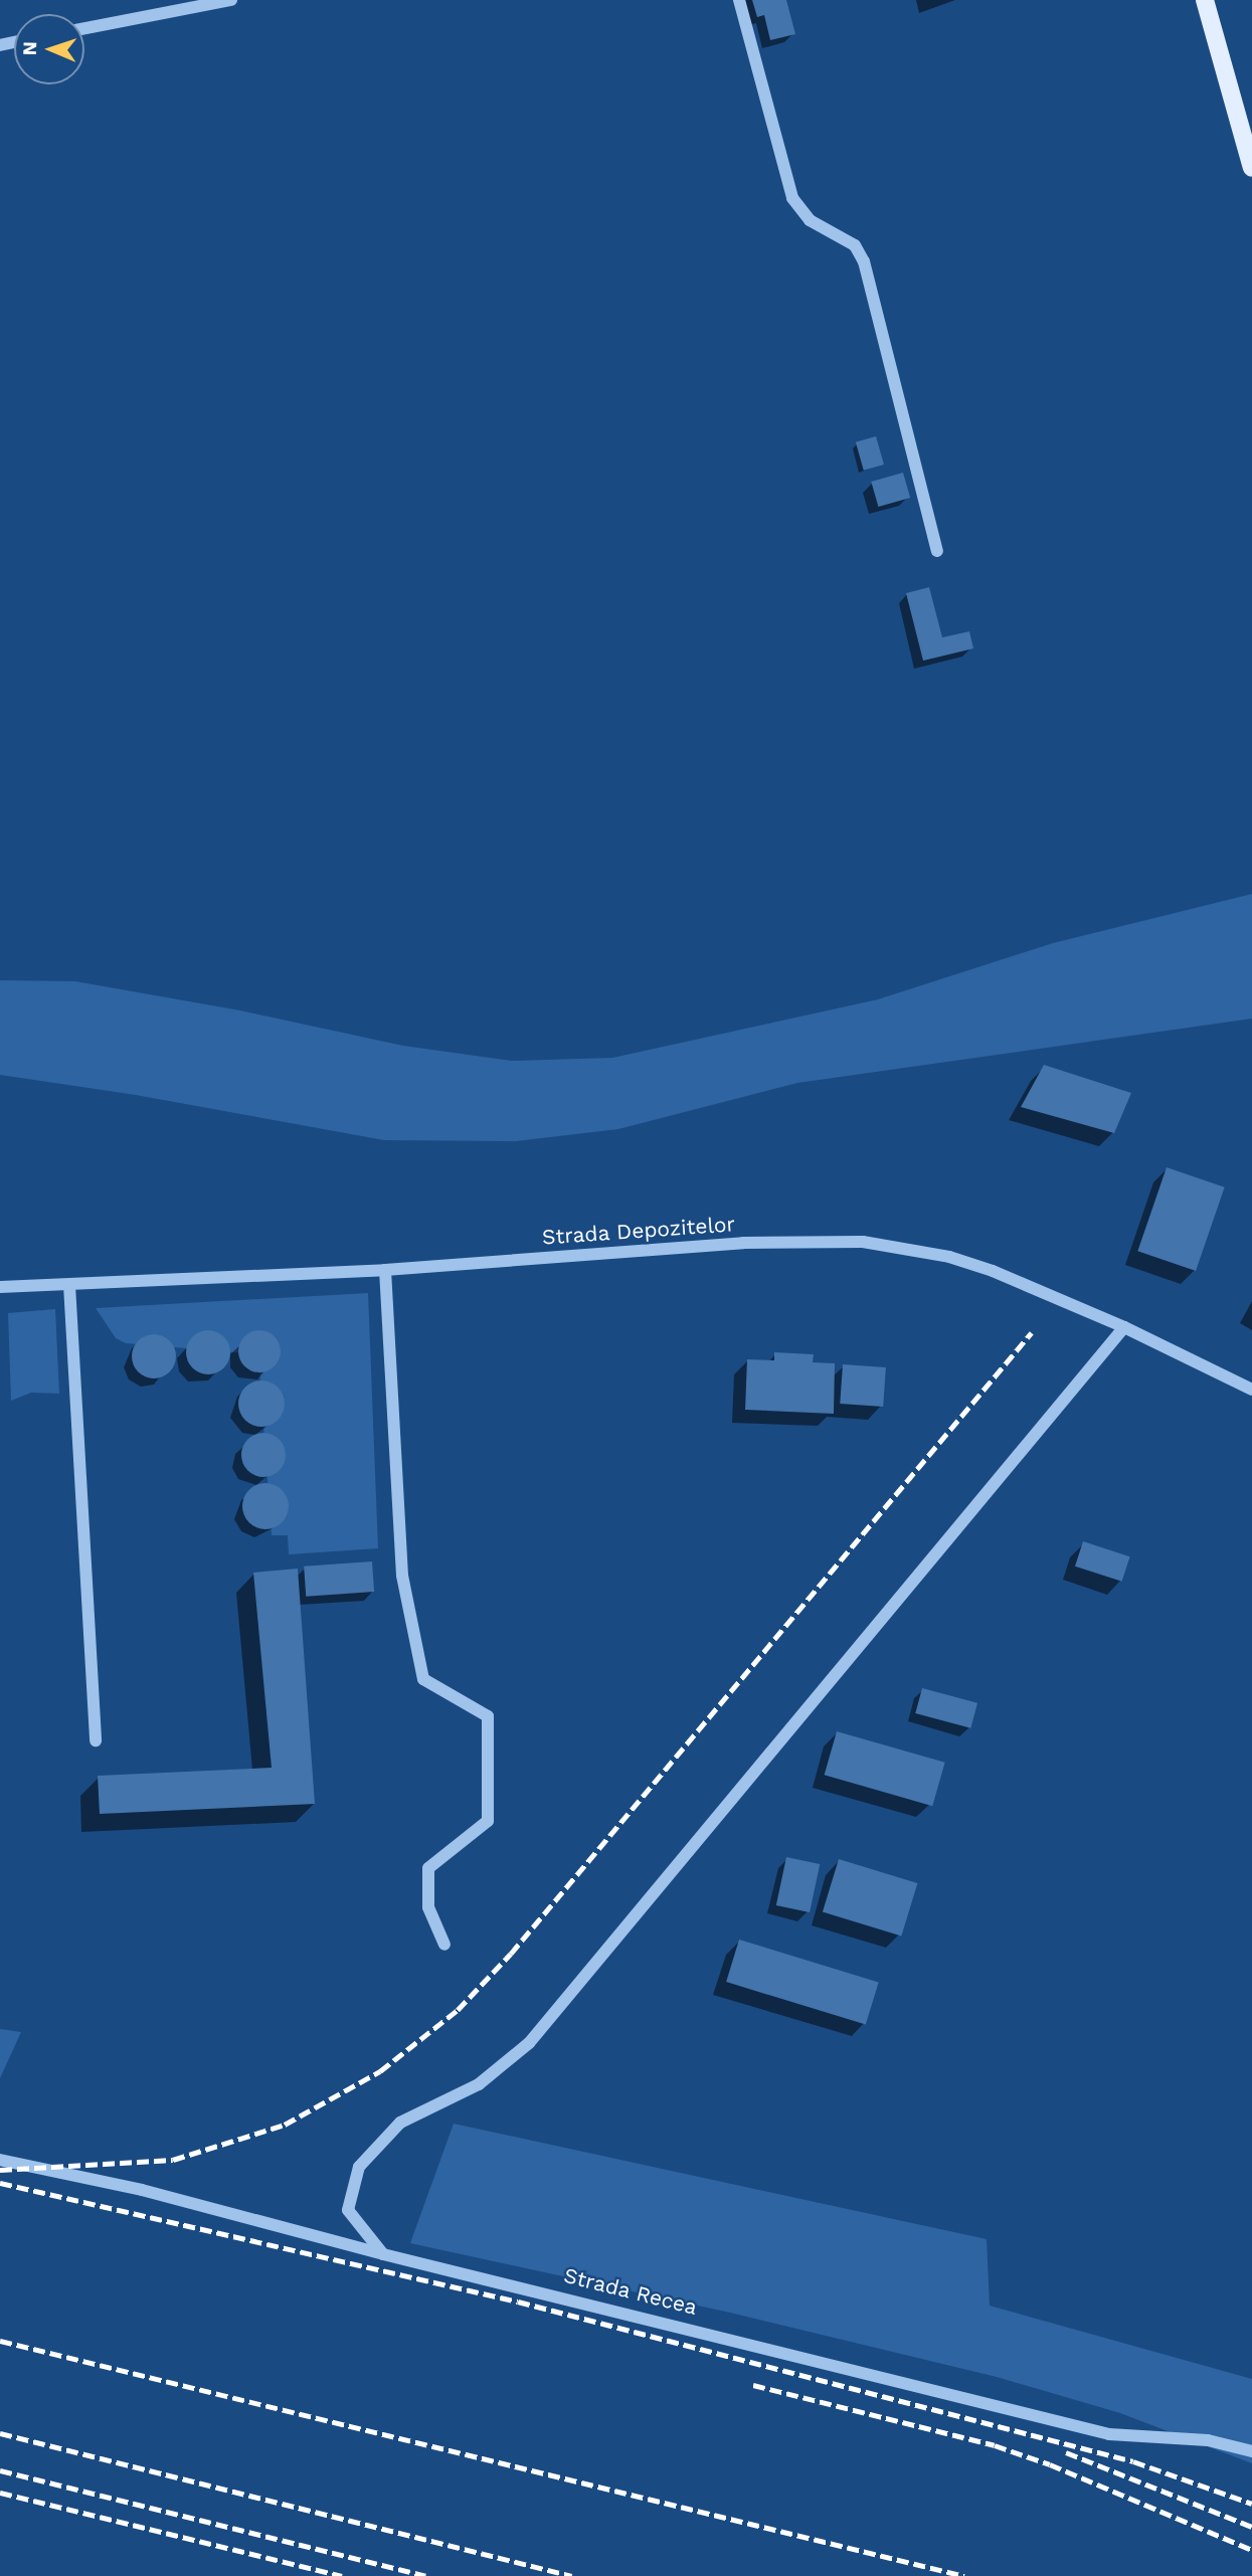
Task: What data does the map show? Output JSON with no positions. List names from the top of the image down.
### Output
{
  "streets": {
    "street": ["Strada Depozitelor", "Strada Recea"]
  },
  "north": "left"
}
